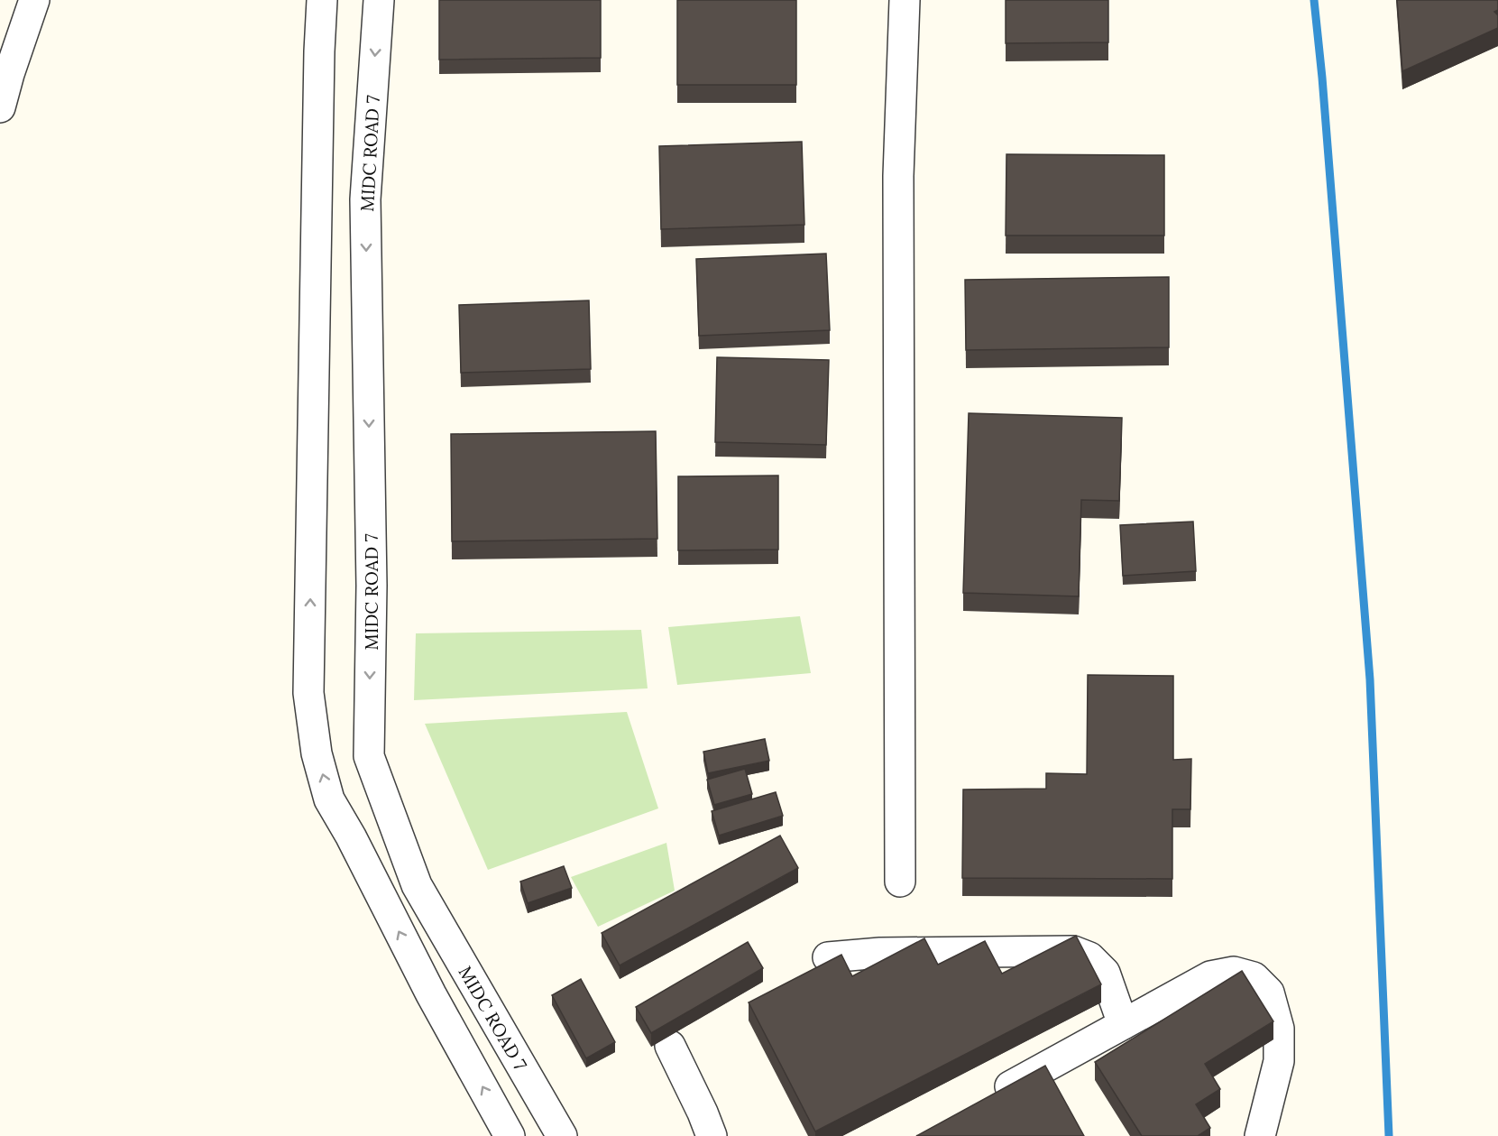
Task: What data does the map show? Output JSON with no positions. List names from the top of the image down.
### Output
{
  "streets": {
    "street": ["MIDC ROAD 7"]
  }
}
